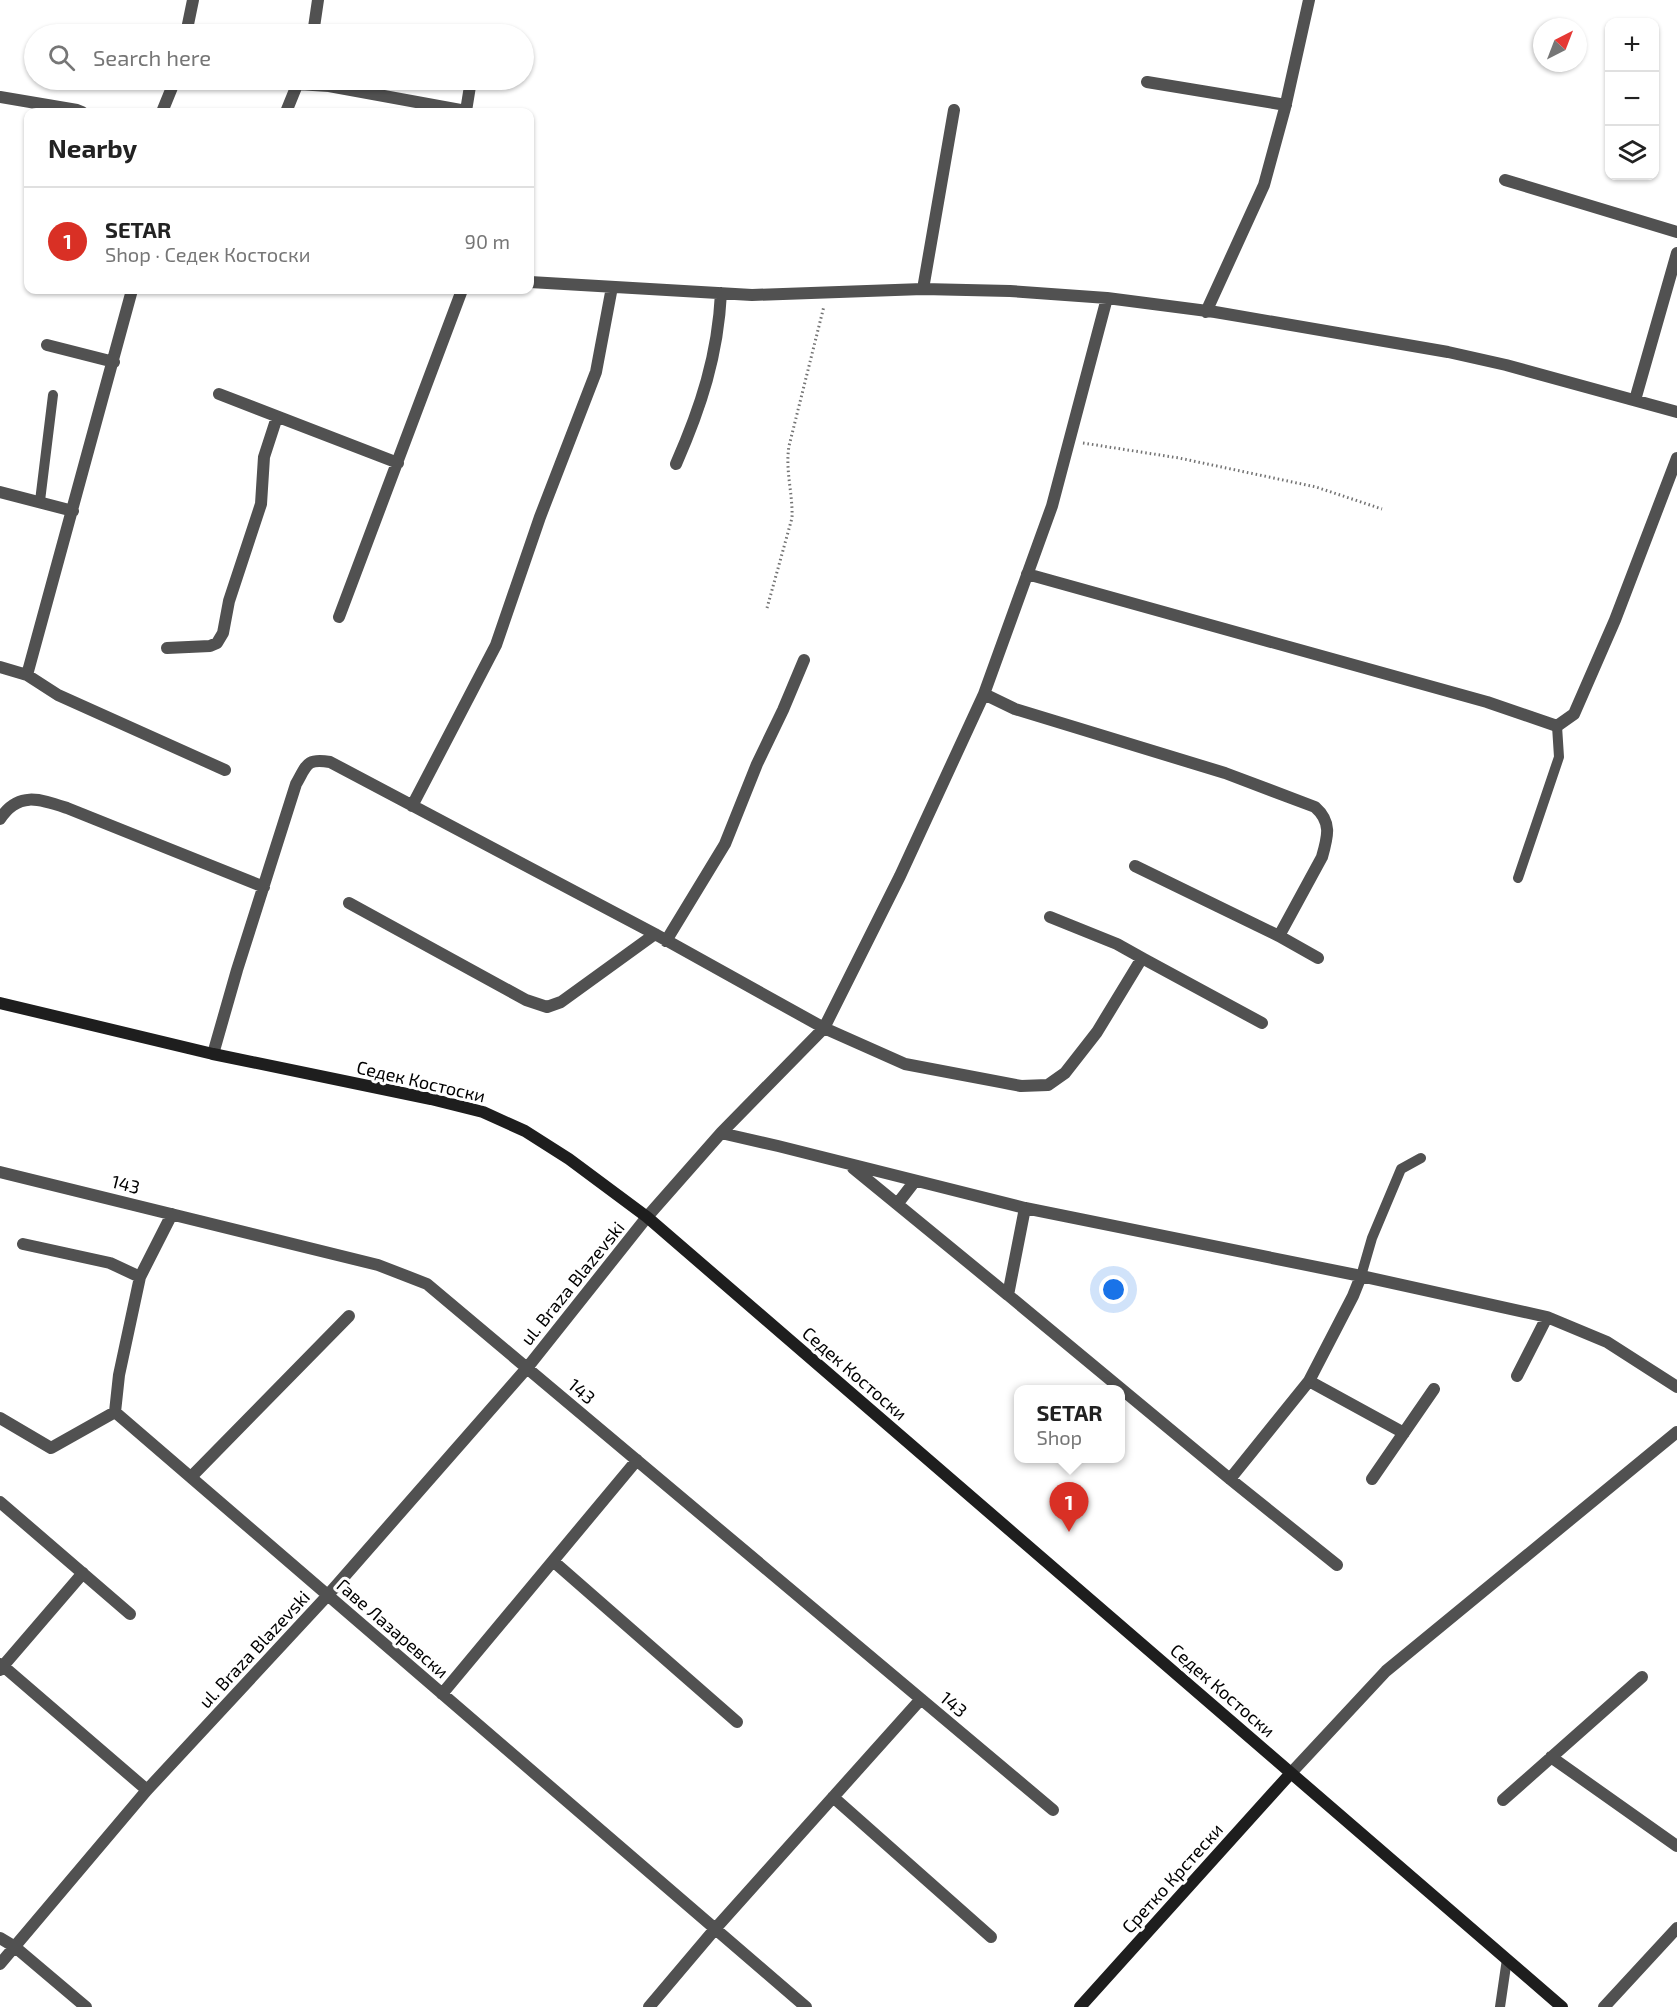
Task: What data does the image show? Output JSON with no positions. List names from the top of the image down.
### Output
{
  "streets": {
    "main road": ["Седек Костоски", "Сретко Крстески"],
    "street": ["143", "ul. Braza Blazevski", "Гаве Лазаревски"]
  },
  "crossings": [
    ["Седек Костоски", "ul. Braza Blazevski"],
    ["Седек Костоски", "Сретко Крстески"],
    ["143", "ul. Braza Blazevski"],
    ["ul. Braza Blazevski", "Гаве Лазаревски"]
  ],
  "north": "top right",
  "page": {
    "map_buttons": ["+", "−"],
    "search": "Search here",
    "heading": "Nearby",
    "list": [
      {
        "mark": "1",
        "name": "SETAR",
        "note": "Shop · Седек Костоски",
        "value": "90 m"
      }
    ],
    "popup": ["SETAR", "Shop"],
    "pins": "1"
  }
}
